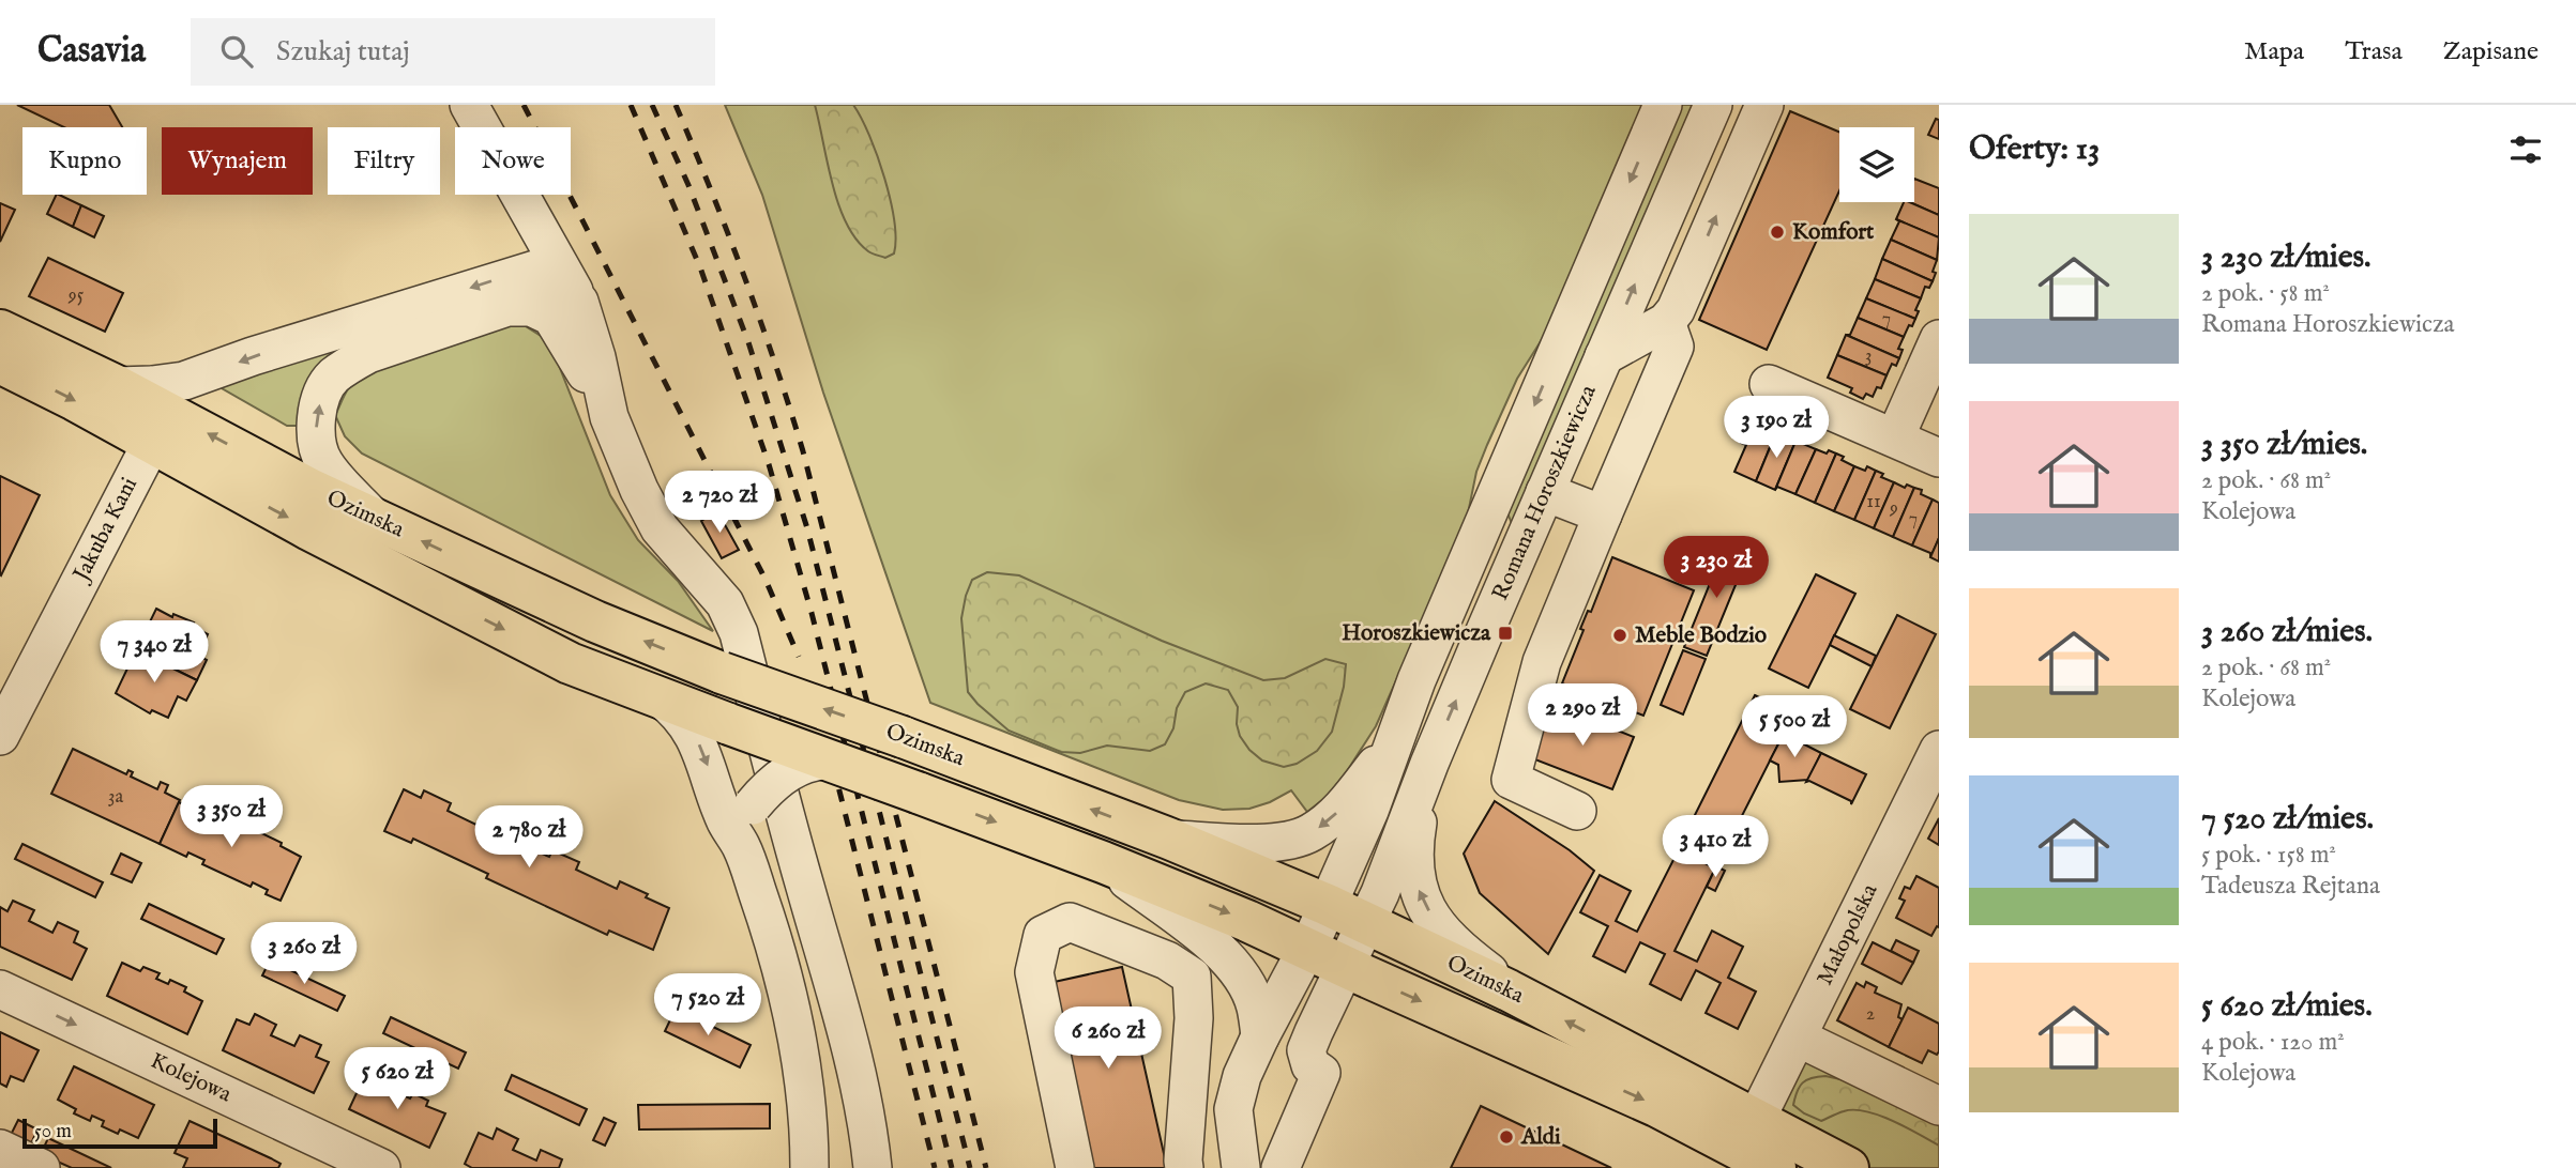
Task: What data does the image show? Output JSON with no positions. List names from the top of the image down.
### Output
{
  "streets": {
    "main road": ["Ozimska"],
    "street": [
      "Romana Horoszkiewicza",
      "Jakuba Kani",
      "Małopolska",
      "Kolejowa"
    ]
  },
  "crossings": [
    ["Romana Horoszkiewicza", "Ozimska"],
    ["Ozimska", "Jakuba Kani"],
    ["Ozimska", "Małopolska"]
  ],
  "one_way": ["Kolejowa"],
  "places": {
    "other": ["Komfort", "Meble Bodzio", "Aldi"],
    "transit": ["Horoszkiewicza"]
  },
  "house_numbers": [
    "95",
    "7",
    "3",
    "11",
    "9",
    "7",
    "3a",
    "2"
  ],
  "scale_bar": "50 m",
  "page": {
    "header": "Casavia",
    "search": "Szukaj tutaj",
    "nav": ["Mapa", "Trasa", "Zapisane"],
    "heading": "Oferty: 13",
    "chip": [
      "Kupno",
      "Wynajem",
      "Filtry",
      "Nowe"
    ],
    "list": [
      {
        "name": "3 230 zł/mies.",
        "note": "2 pok. · 58 m² · Romana Horoszkiewicza"
      },
      {
        "name": "3 350 zł/mies.",
        "note": "2 pok. · 68 m² · Kolejowa"
      },
      {
        "name": "3 260 zł/mies.",
        "note": "2 pok. · 68 m² · Kolejowa"
      },
      {
        "name": "7 520 zł/mies.",
        "note": "5 pok. · 158 m² · Tadeusza Rejtana"
      },
      {
        "name": "5 620 zł/mies.",
        "note": "4 pok. · 120 m² · Kolejowa"
      }
    ],
    "price": [
      "3 190 zł",
      "2 720 zł",
      "3 230 zł",
      "7 340 zł",
      "2 290 zł",
      "5 500 zł",
      "3 350 zł",
      "2 780 zł",
      "3 410 zł",
      "3 260 zł",
      "7 520 zł",
      "6 260 zł",
      "5 620 zł"
    ],
    "scale": "50 m"
  }
}
